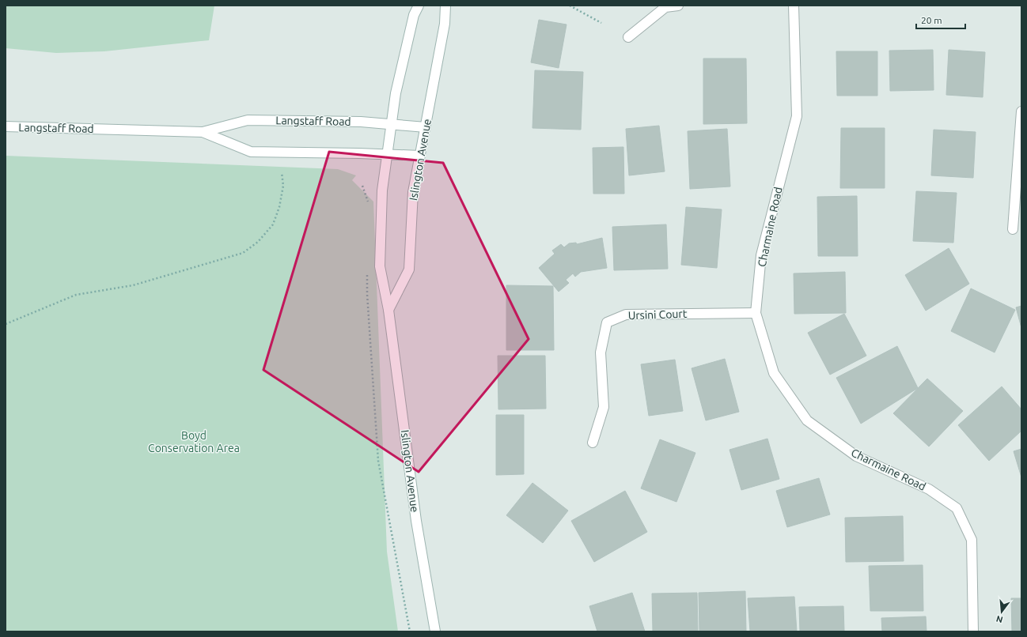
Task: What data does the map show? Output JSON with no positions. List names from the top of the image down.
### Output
{
  "streets": {
    "main road": [
      "Langstaff Road",
      "Islington Avenue",
      "Charmaine Road",
      "Ursini Court"
    ]
  },
  "crossings": [
    ["Langstaff Road", "Islington Avenue"],
    ["Charmaine Road", "Ursini Court"]
  ],
  "parks": ["Boyd Conservation Area"],
  "scale_bar": "20 m",
  "north": "bottom"
}
